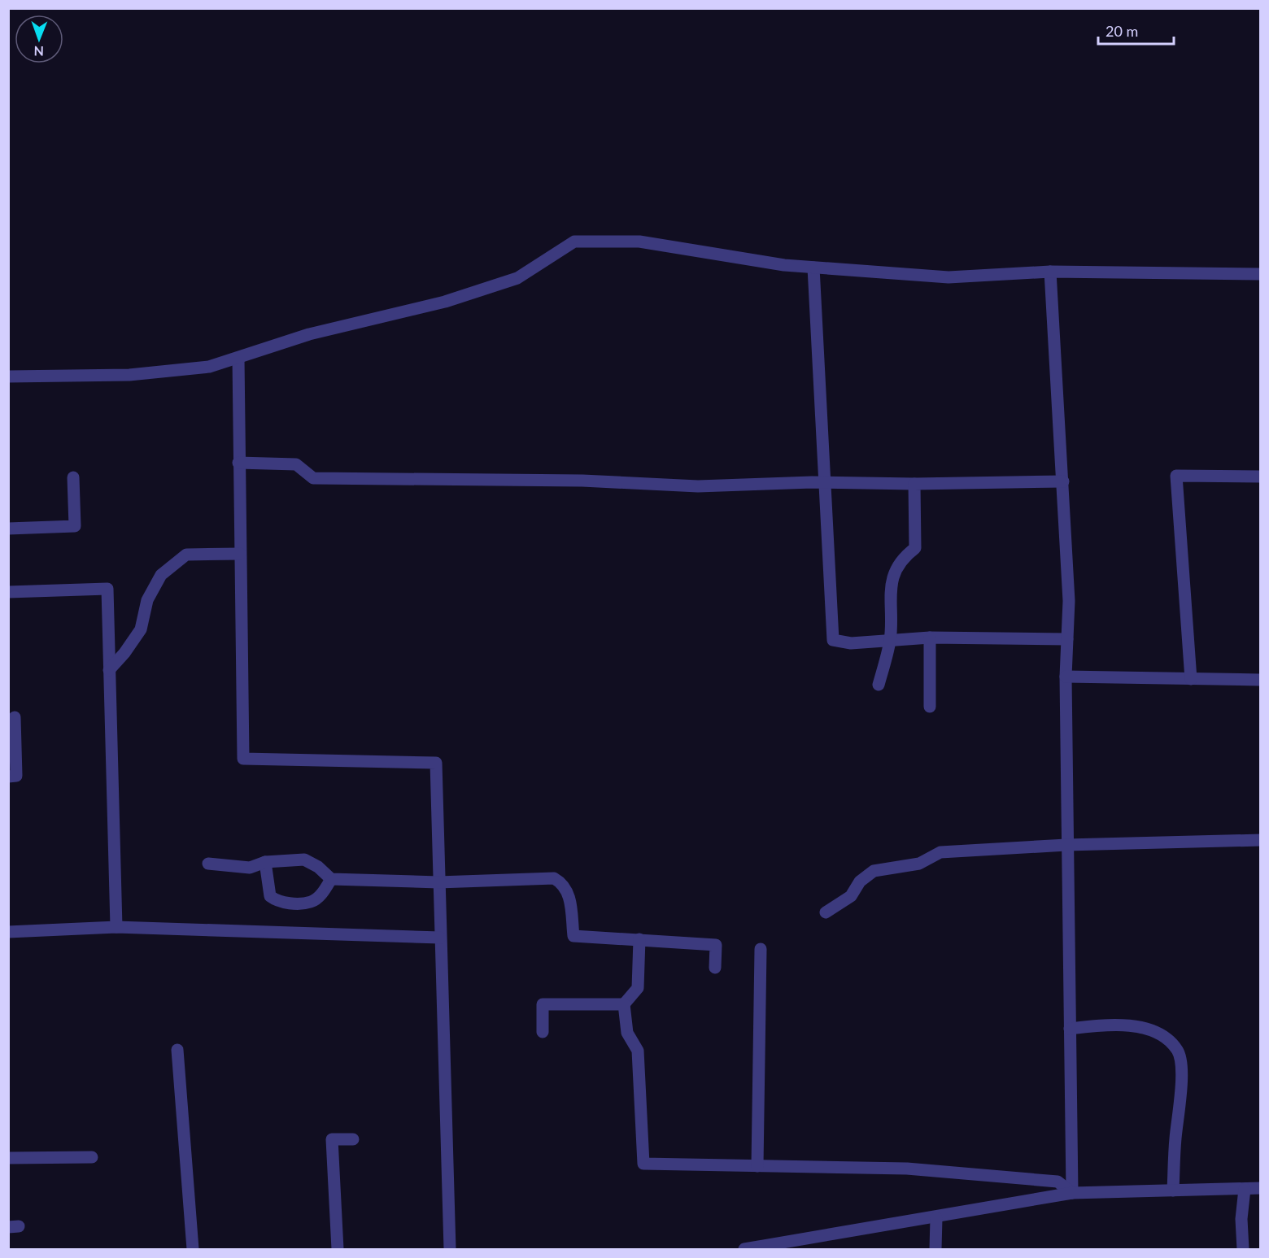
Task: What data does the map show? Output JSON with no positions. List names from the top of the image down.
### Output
{
  "scale_bar": "20 m",
  "north": "bottom"
}
